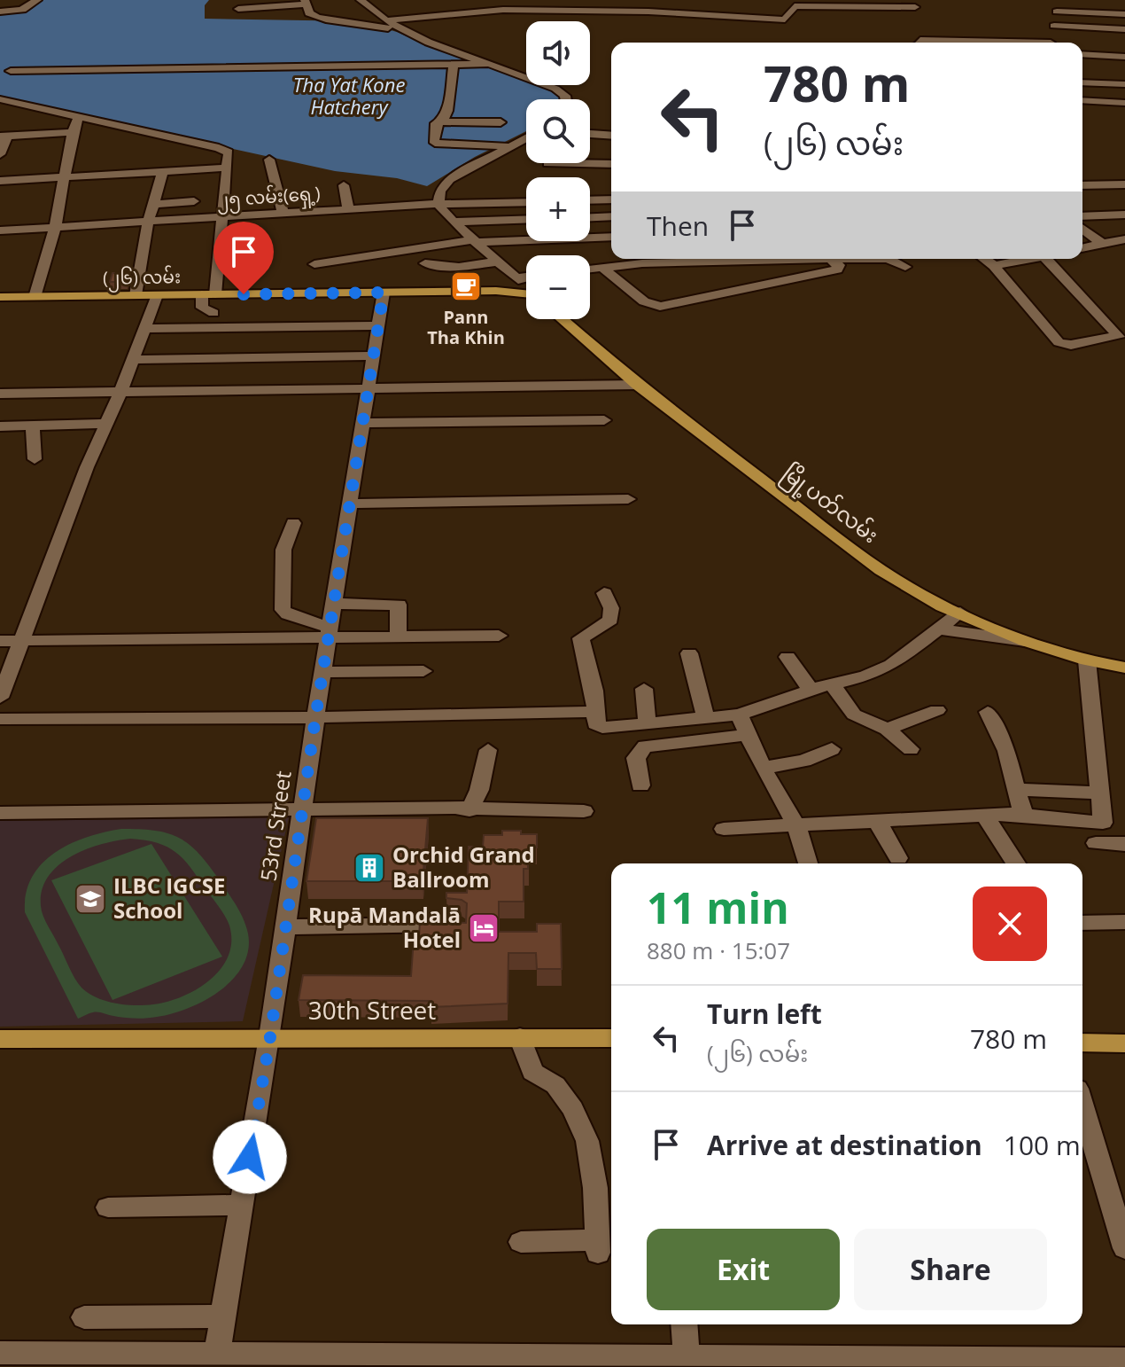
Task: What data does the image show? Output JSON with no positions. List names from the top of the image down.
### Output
{
  "streets": {
    "main road": ["(၂၆) လမ်း", "မြို့ပတ်လမ်း", "30th Street"],
    "street": ["၂၅ လမ်း(ရှေ့)", "53rd Street"]
  },
  "crossings": [
    ["(၂၆) လမ်း", "53rd Street"],
    ["53rd Street", "30th Street"]
  ],
  "water": ["Tha Yat Kone Hatchery"],
  "places": {
    "cafe": ["Pann Tha Khin"],
    "building": ["Orchid Grand Ballroom"],
    "school or university": ["ILBC IGCSE School"],
    "hotel": ["Rupā Mandalā Hotel"]
  },
  "page": {
    "map_buttons": ["+", "−"],
    "turn": ["780 m", "(၂၆) လမ်း"],
    "then": "Then",
    "heading": ["11 min", "880 m · 15:07"],
    "list": [
      {
        "name": "Turn left",
        "note": "(၂၆) လမ်း",
        "value": "780 m"
      },
      {
        "name": "Arrive at destination",
        "value": "100 m"
      }
    ],
    "buttons": ["Exit", "Share"]
  }
}
